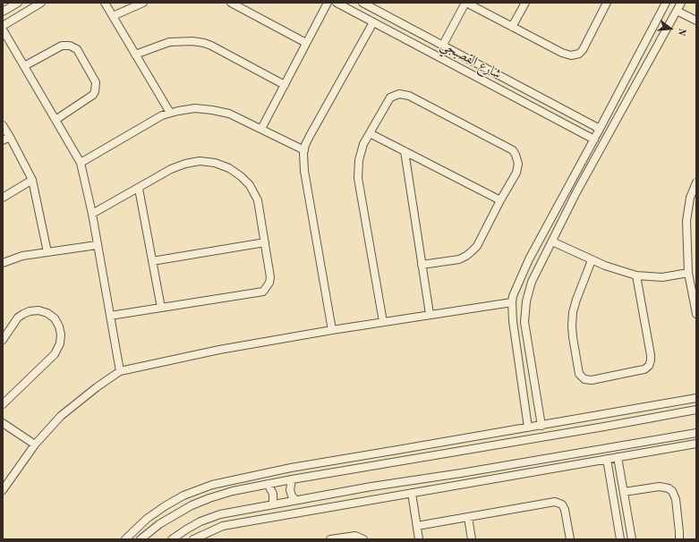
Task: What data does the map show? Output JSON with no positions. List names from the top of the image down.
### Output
{
  "streets": {
    "street": ["شارع القصبجي"]
  },
  "north": "right"
}
